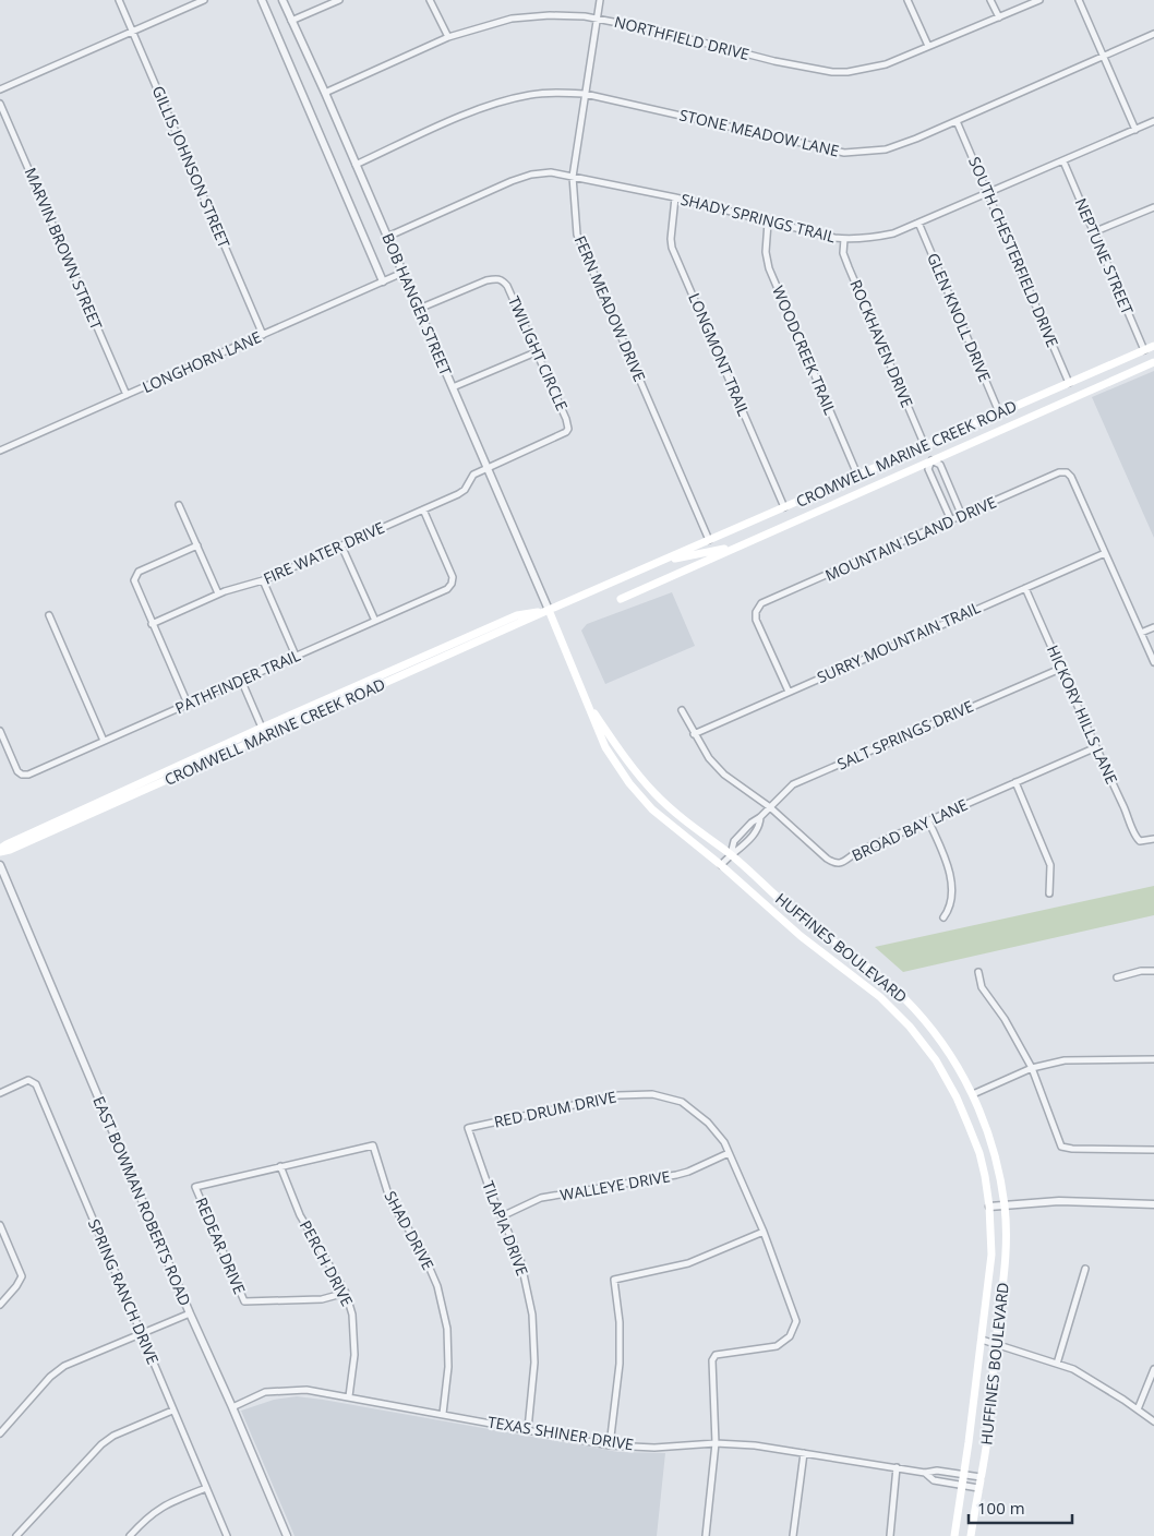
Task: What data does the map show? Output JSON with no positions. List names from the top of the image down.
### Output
{
  "streets": {
    "main road": ["CROMWELL MARINE CREEK ROAD", "HUFFINES BOULEVARD"],
    "street": [
      "NORTHFIELD DRIVE",
      "STONE MEADOW LANE",
      "GILLIS JOHNSON STREET",
      "SHADY SPRINGS TRAIL",
      "MARVIN BROWN STREET",
      "SOUTH CHESTERFIELD DRIVE",
      "NEPTUNE STREET",
      "BOB HANGER STREET",
      "FERN MEADOW DRIVE",
      "GLEN KNOLL DRIVE",
      "ROCKHAVEN DRIVE",
      "WOODCREEK TRAIL",
      "TWILIGHT CIRCLE",
      "LONGMONT TRAIL",
      "LONGHORN LANE",
      "MOUNTAIN ISLAND DRIVE",
      "FIRE WATER DRIVE",
      "SURRY MOUNTAIN TRAIL",
      "PATHFINDER TRAIL",
      "HICKORY HILLS LANE",
      "SALT SPRINGS DRIVE",
      "BROAD BAY LANE",
      "RED DRUM DRIVE",
      "WALLEYE DRIVE",
      "EAST BOWMAN ROBERTS ROAD",
      "TILAPIA DRIVE",
      "SHAD DRIVE",
      "REDEAR DRIVE",
      "PERCH DRIVE",
      "SPRING RANCH DRIVE",
      "TEXAS SHINER DRIVE"
    ]
  },
  "crossings": [
    ["NORTHFIELD DRIVE", "BOB HANGER STREET"],
    ["NORTHFIELD DRIVE", "FERN MEADOW DRIVE"],
    ["STONE MEADOW LANE", "SOUTH CHESTERFIELD DRIVE"],
    ["STONE MEADOW LANE", "BOB HANGER STREET"],
    ["STONE MEADOW LANE", "FERN MEADOW DRIVE"],
    ["GILLIS JOHNSON STREET", "LONGHORN LANE"],
    ["SHADY SPRINGS TRAIL", "SOUTH CHESTERFIELD DRIVE"],
    ["SHADY SPRINGS TRAIL", "NEPTUNE STREET"],
    ["SHADY SPRINGS TRAIL", "BOB HANGER STREET"],
    ["SHADY SPRINGS TRAIL", "FERN MEADOW DRIVE"],
    ["SHADY SPRINGS TRAIL", "GLEN KNOLL DRIVE"],
    ["SHADY SPRINGS TRAIL", "ROCKHAVEN DRIVE"],
    ["SHADY SPRINGS TRAIL", "WOODCREEK TRAIL"],
    ["SHADY SPRINGS TRAIL", "LONGMONT TRAIL"],
    ["MARVIN BROWN STREET", "LONGHORN LANE"],
    ["SOUTH CHESTERFIELD DRIVE", "CROMWELL MARINE CREEK ROAD"],
    ["NEPTUNE STREET", "CROMWELL MARINE CREEK ROAD"],
    ["BOB HANGER STREET", "TWILIGHT CIRCLE"],
    ["BOB HANGER STREET", "LONGHORN LANE"],
    ["BOB HANGER STREET", "CROMWELL MARINE CREEK ROAD"],
    ["BOB HANGER STREET", "FIRE WATER DRIVE"],
    ["BOB HANGER STREET", "HUFFINES BOULEVARD"],
    ["FERN MEADOW DRIVE", "CROMWELL MARINE CREEK ROAD"],
    ["GLEN KNOLL DRIVE", "CROMWELL MARINE CREEK ROAD"],
    ["ROCKHAVEN DRIVE", "CROMWELL MARINE CREEK ROAD"],
    ["WOODCREEK TRAIL", "CROMWELL MARINE CREEK ROAD"],
    ["TWILIGHT CIRCLE", "FIRE WATER DRIVE"],
    ["LONGMONT TRAIL", "CROMWELL MARINE CREEK ROAD"],
    ["CROMWELL MARINE CREEK ROAD", "HUFFINES BOULEVARD"],
    ["MOUNTAIN ISLAND DRIVE", "SURRY MOUNTAIN TRAIL"],
    ["FIRE WATER DRIVE", "PATHFINDER TRAIL"],
    ["SURRY MOUNTAIN TRAIL", "HICKORY HILLS LANE"],
    ["SURRY MOUNTAIN TRAIL", "BROAD BAY LANE"],
    ["HICKORY HILLS LANE", "SALT SPRINGS DRIVE"],
    ["HICKORY HILLS LANE", "BROAD BAY LANE"],
    ["SALT SPRINGS DRIVE", "BROAD BAY LANE"],
    ["SALT SPRINGS DRIVE", "HUFFINES BOULEVARD"],
    ["HUFFINES BOULEVARD", "TEXAS SHINER DRIVE"],
    ["RED DRUM DRIVE", "WALLEYE DRIVE"],
    ["RED DRUM DRIVE", "TILAPIA DRIVE"],
    ["RED DRUM DRIVE", "TEXAS SHINER DRIVE"],
    ["WALLEYE DRIVE", "TILAPIA DRIVE"],
    ["EAST BOWMAN ROBERTS ROAD", "TEXAS SHINER DRIVE"],
    ["TILAPIA DRIVE", "TEXAS SHINER DRIVE"],
    ["SHAD DRIVE", "REDEAR DRIVE"],
    ["SHAD DRIVE", "PERCH DRIVE"],
    ["SHAD DRIVE", "TEXAS SHINER DRIVE"],
    ["REDEAR DRIVE", "PERCH DRIVE"],
    ["PERCH DRIVE", "TEXAS SHINER DRIVE"]
  ],
  "scale_bar": "100 m"
}
